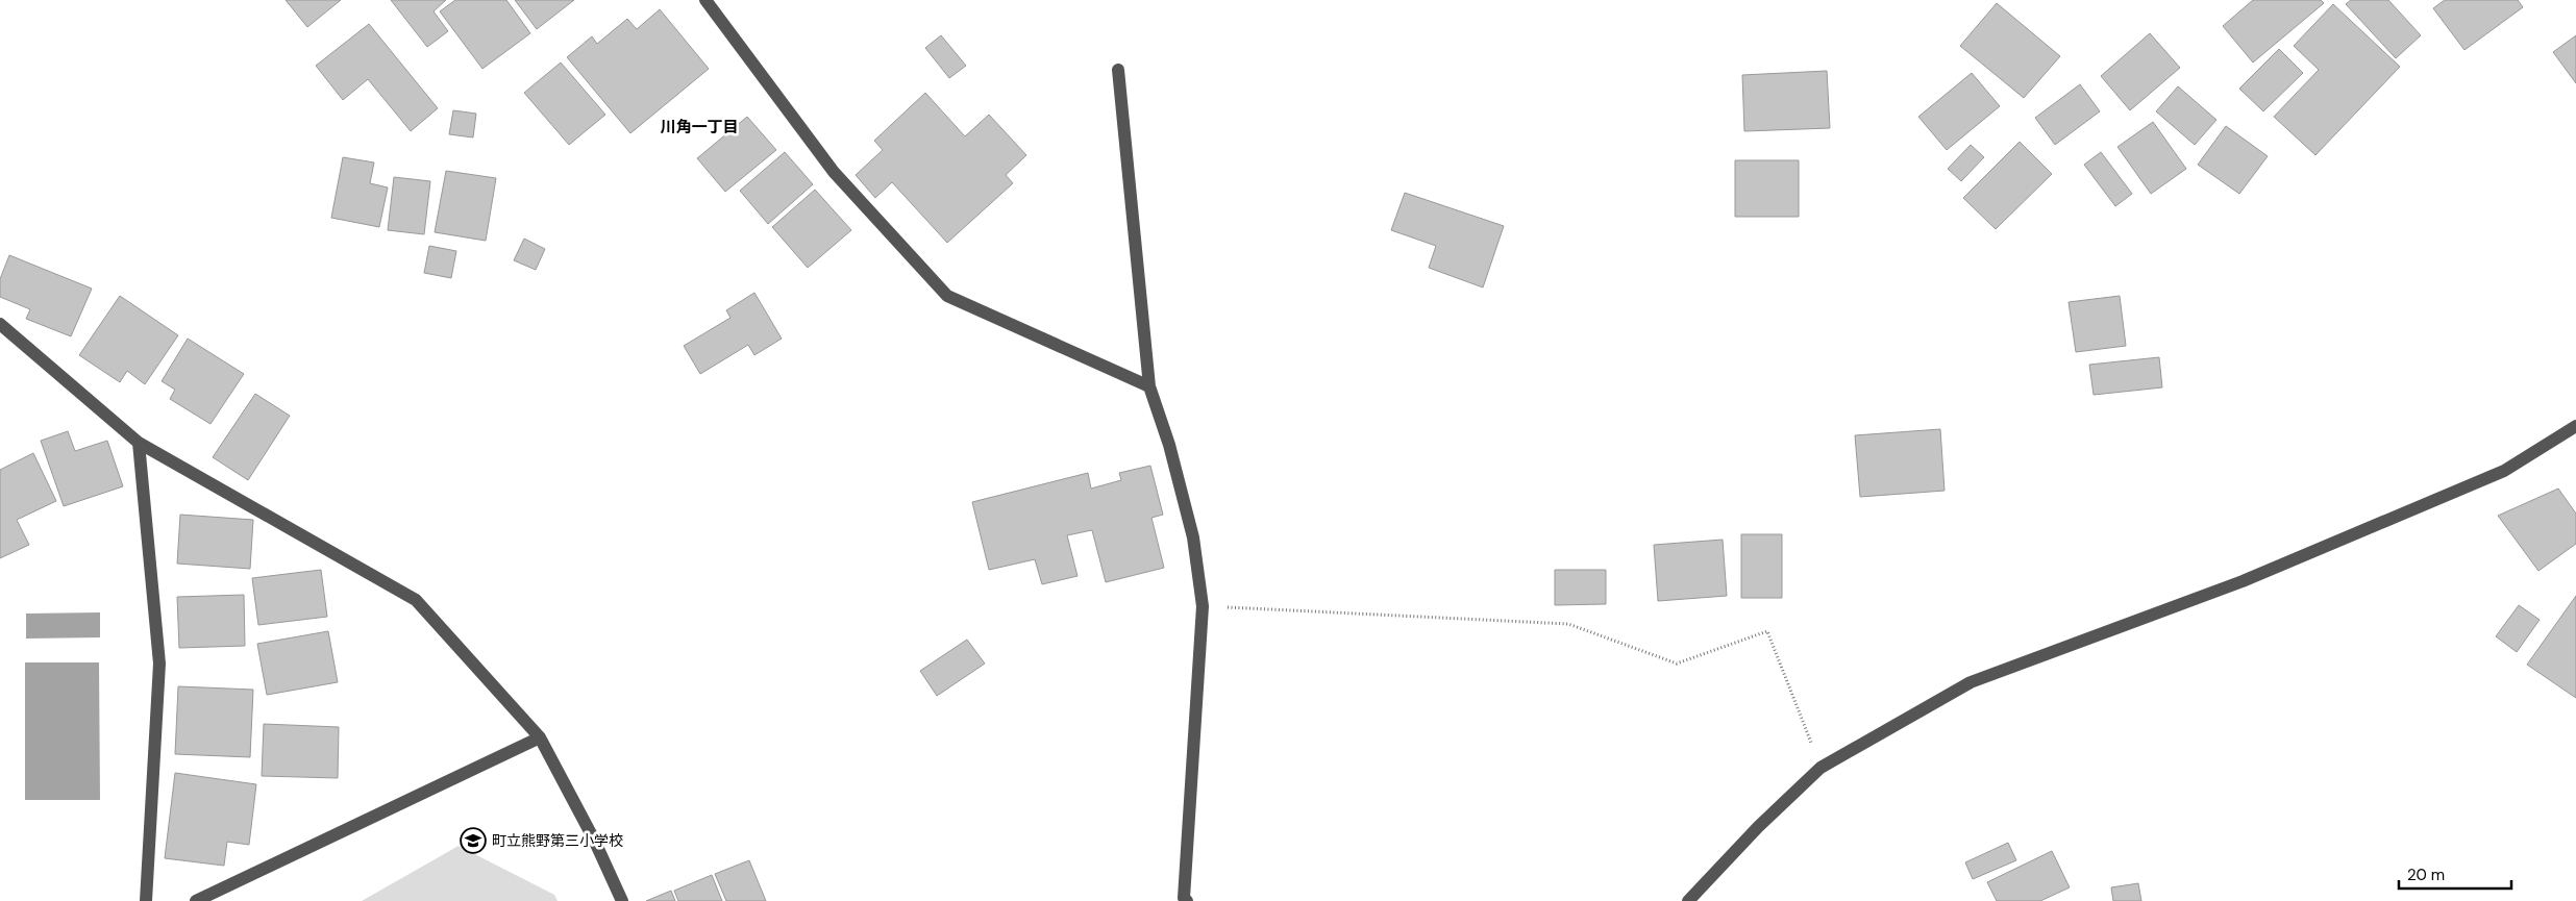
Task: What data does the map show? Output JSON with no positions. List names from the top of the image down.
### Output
{
  "districts": ["川角一丁目"],
  "places": {
    "school or university": ["町立熊野第三小学校"]
  },
  "scale_bar": "20 m"
}
